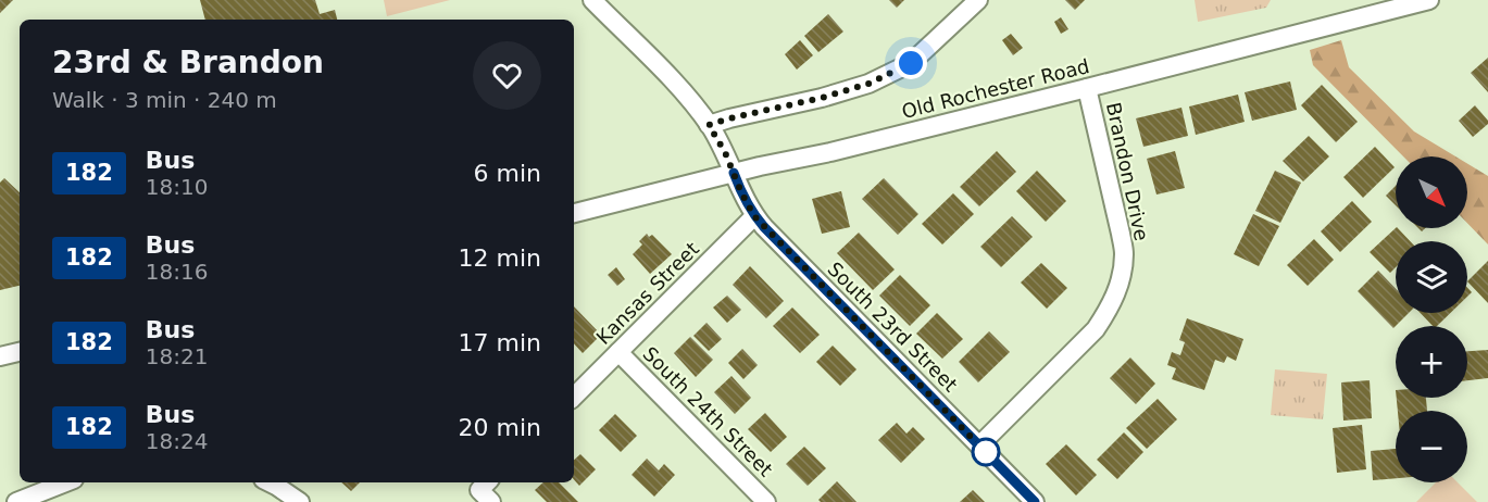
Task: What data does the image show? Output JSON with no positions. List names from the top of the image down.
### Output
{
  "streets": {
    "street": [
      "Old Rochester Road",
      "Brandon Drive",
      "Kansas Street",
      "South 23rd Street",
      "South 24th Street"
    ]
  },
  "crossings": [
    ["Old Rochester Road", "Brandon Drive"],
    ["Old Rochester Road", "South 23rd Street"],
    ["Brandon Drive", "South 23rd Street"],
    ["Kansas Street", "South 23rd Street"],
    ["Kansas Street", "South 24th Street"]
  ],
  "lines": ["bus line 182"],
  "north": "bottom right",
  "page": {
    "heading": ["23rd & Brandon", "Walk · 3 min · 240 m"],
    "list": [
      {
        "mark": "182",
        "name": "Bus",
        "note": "18:10",
        "value": "6 min"
      },
      {
        "mark": "182",
        "name": "Bus",
        "note": "18:16",
        "value": "12 min"
      },
      {
        "mark": "182",
        "name": "Bus",
        "note": "18:21",
        "value": "17 min"
      },
      {
        "mark": "182",
        "name": "Bus",
        "note": "18:24",
        "value": "20 min"
      }
    ],
    "map_buttons": ["+", "−"]
  }
}
